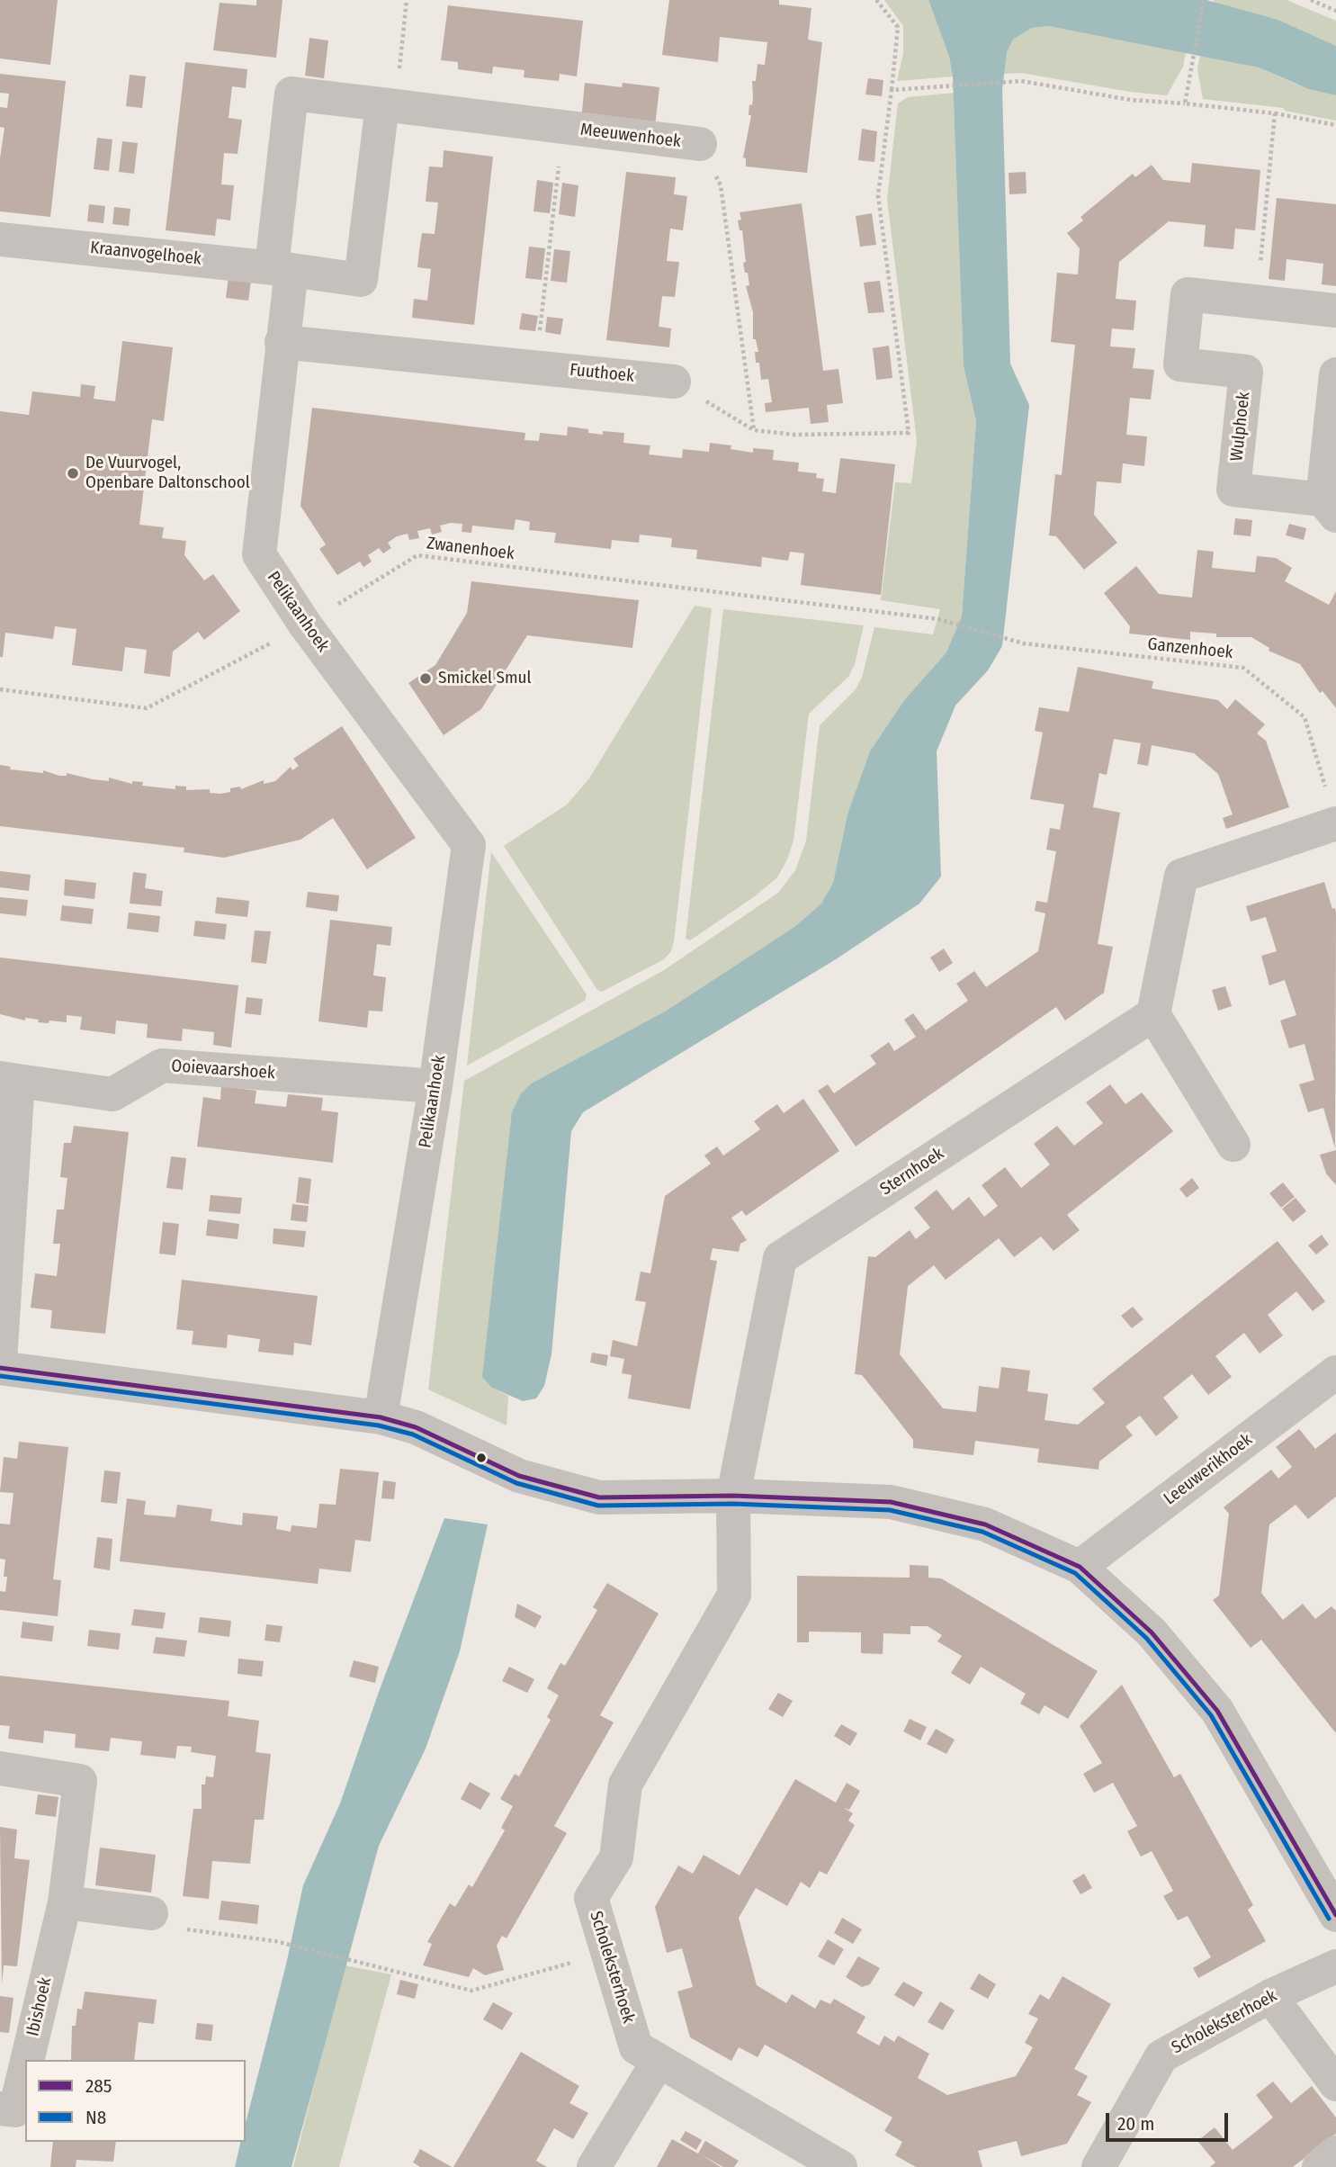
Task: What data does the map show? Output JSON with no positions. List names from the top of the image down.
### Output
{
  "streets": {
    "street": [
      "Meeuwenhoek",
      "Kraanvogelhoek",
      "Fuuthoek",
      "Wulphoek",
      "Pelikaanhoek",
      "Ooievaarshoek",
      "Sternhoek",
      "Leeuwerikhoek",
      "Scholeksterhoek",
      "Ibishoek"
    ],
    "path": ["Zwanenhoek", "Ganzenhoek"]
  },
  "crossings": [
    ["Meeuwenhoek", "Pelikaanhoek"],
    ["Kraanvogelhoek", "Pelikaanhoek"],
    ["Fuuthoek", "Pelikaanhoek"],
    ["Zwanenhoek", "Pelikaanhoek"],
    ["Zwanenhoek", "Ganzenhoek"],
    ["Pelikaanhoek", "Ooievaarshoek"],
    ["Sternhoek", "Scholeksterhoek"]
  ],
  "places": ["De Vuurvogel, Openbare Daltonschool", "Smickel Smul"],
  "lines": ["transit line 285", "transit line N8"],
  "legend": ["285", "N8"],
  "scale_bar": "20 m"
}
